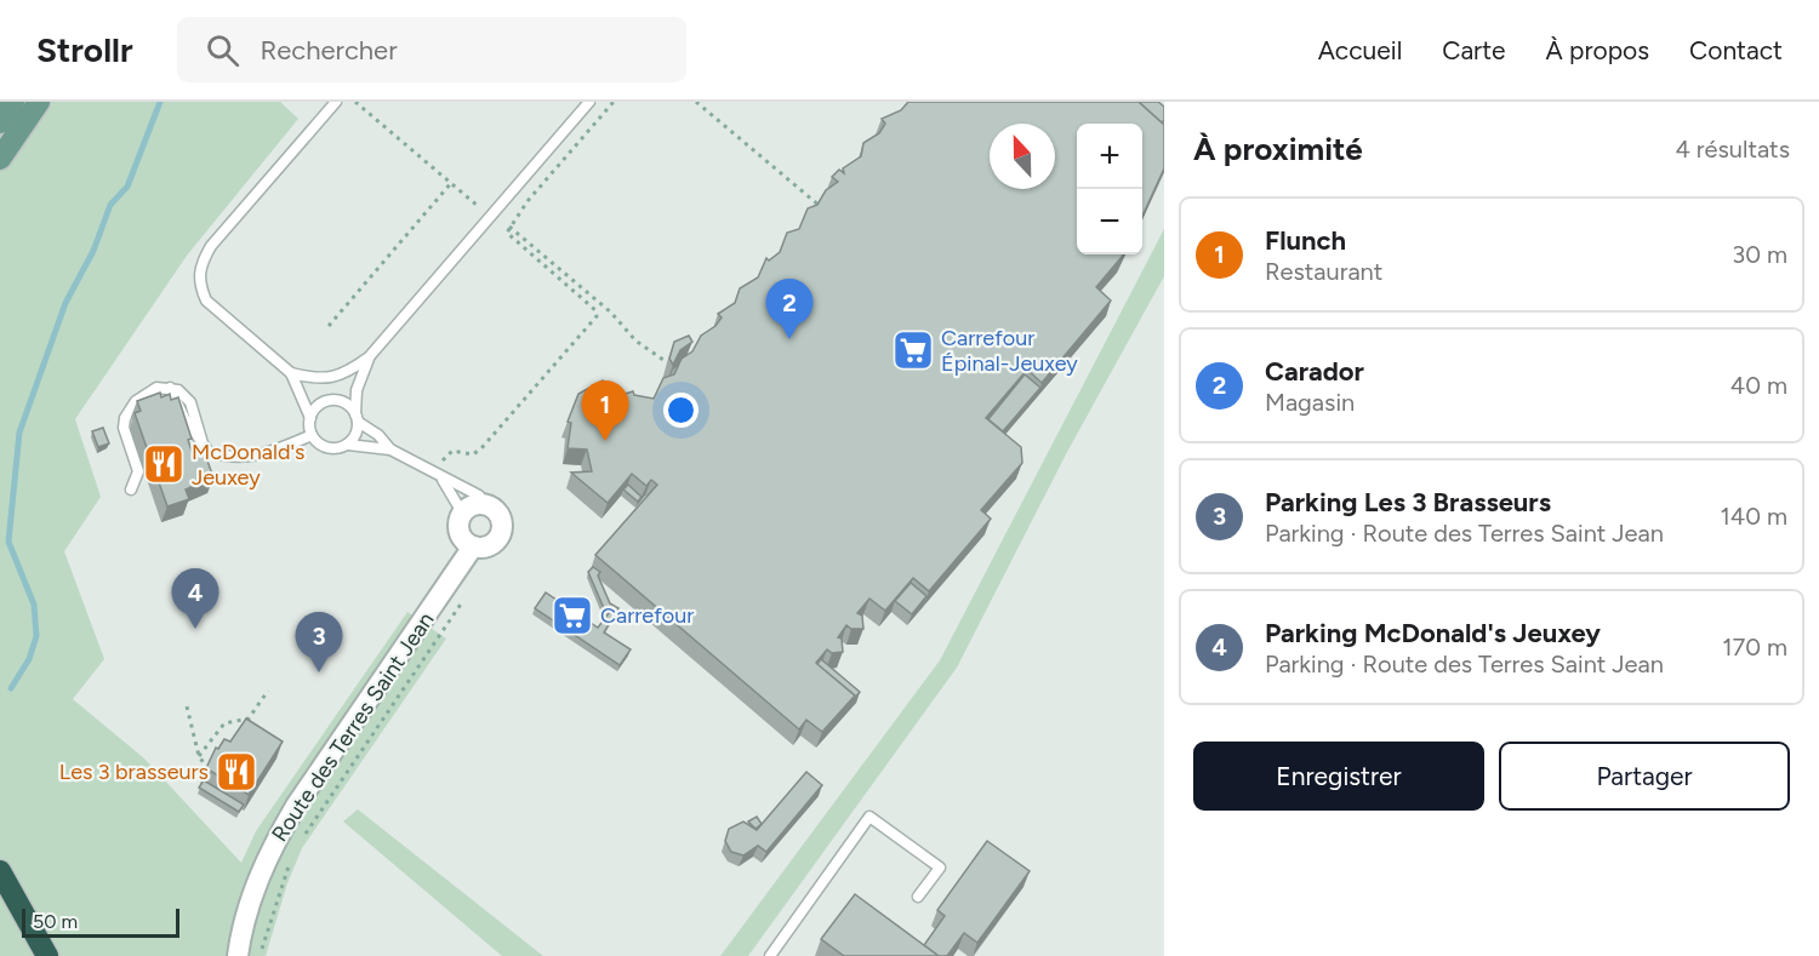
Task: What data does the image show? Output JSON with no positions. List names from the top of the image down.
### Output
{
  "streets": {
    "street": ["Route des Terres Saint Jean"]
  },
  "places": {
    "supermarket": ["Carrefour Épinal-Jeuxey", "Carrefour"],
    "restaurant": ["McDonald's Jeuxey", "Les 3 brasseurs"]
  },
  "scale_bar": "50 m",
  "north": "top",
  "page": {
    "header": "Strollr",
    "search": "Rechercher",
    "nav": [
      "Accueil",
      "Carte",
      "À propos",
      "Contact"
    ],
    "heading": ["À proximité", "4 résultats"],
    "map_buttons": ["+", "−"],
    "list": [
      {
        "mark": "1",
        "name": "Flunch",
        "note": "Restaurant",
        "value": "30 m"
      },
      {
        "mark": "2",
        "name": "Carador",
        "note": "Magasin",
        "value": "40 m"
      },
      {
        "mark": "3",
        "name": "Parking Les 3 Brasseurs",
        "note": "Parking · Route des Terres Saint Jean",
        "value": "140 m"
      },
      {
        "mark": "4",
        "name": "Parking McDonald's Jeuxey",
        "note": "Parking · Route des Terres Saint Jean",
        "value": "170 m"
      }
    ],
    "pins": [
      "2",
      "1",
      "4",
      "3"
    ],
    "buttons": ["Enregistrer", "Partager"],
    "scale": "50 m"
  }
}
